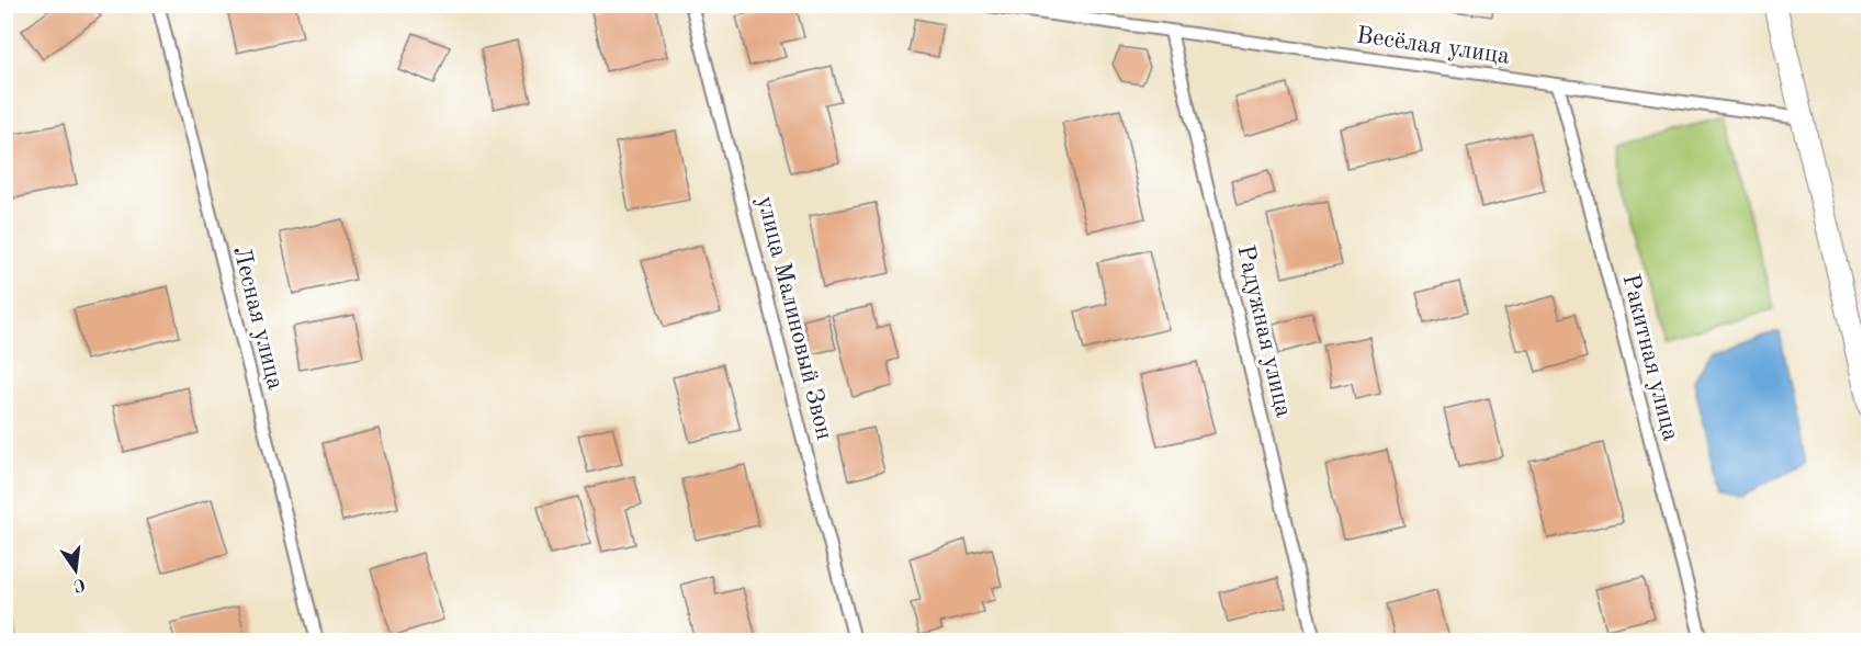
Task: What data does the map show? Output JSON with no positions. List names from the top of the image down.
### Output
{
  "streets": {
    "lane": [
      "Весёлая улица",
      "Лесная улица",
      "улица Малиновый Звон",
      "Радужная улица",
      "Ракитная улица"
    ]
  },
  "crossings": [
    ["Весёлая улица", "Радужная улица"],
    ["Весёлая улица", "Ракитная улица"]
  ],
  "north": "bottom"
}
